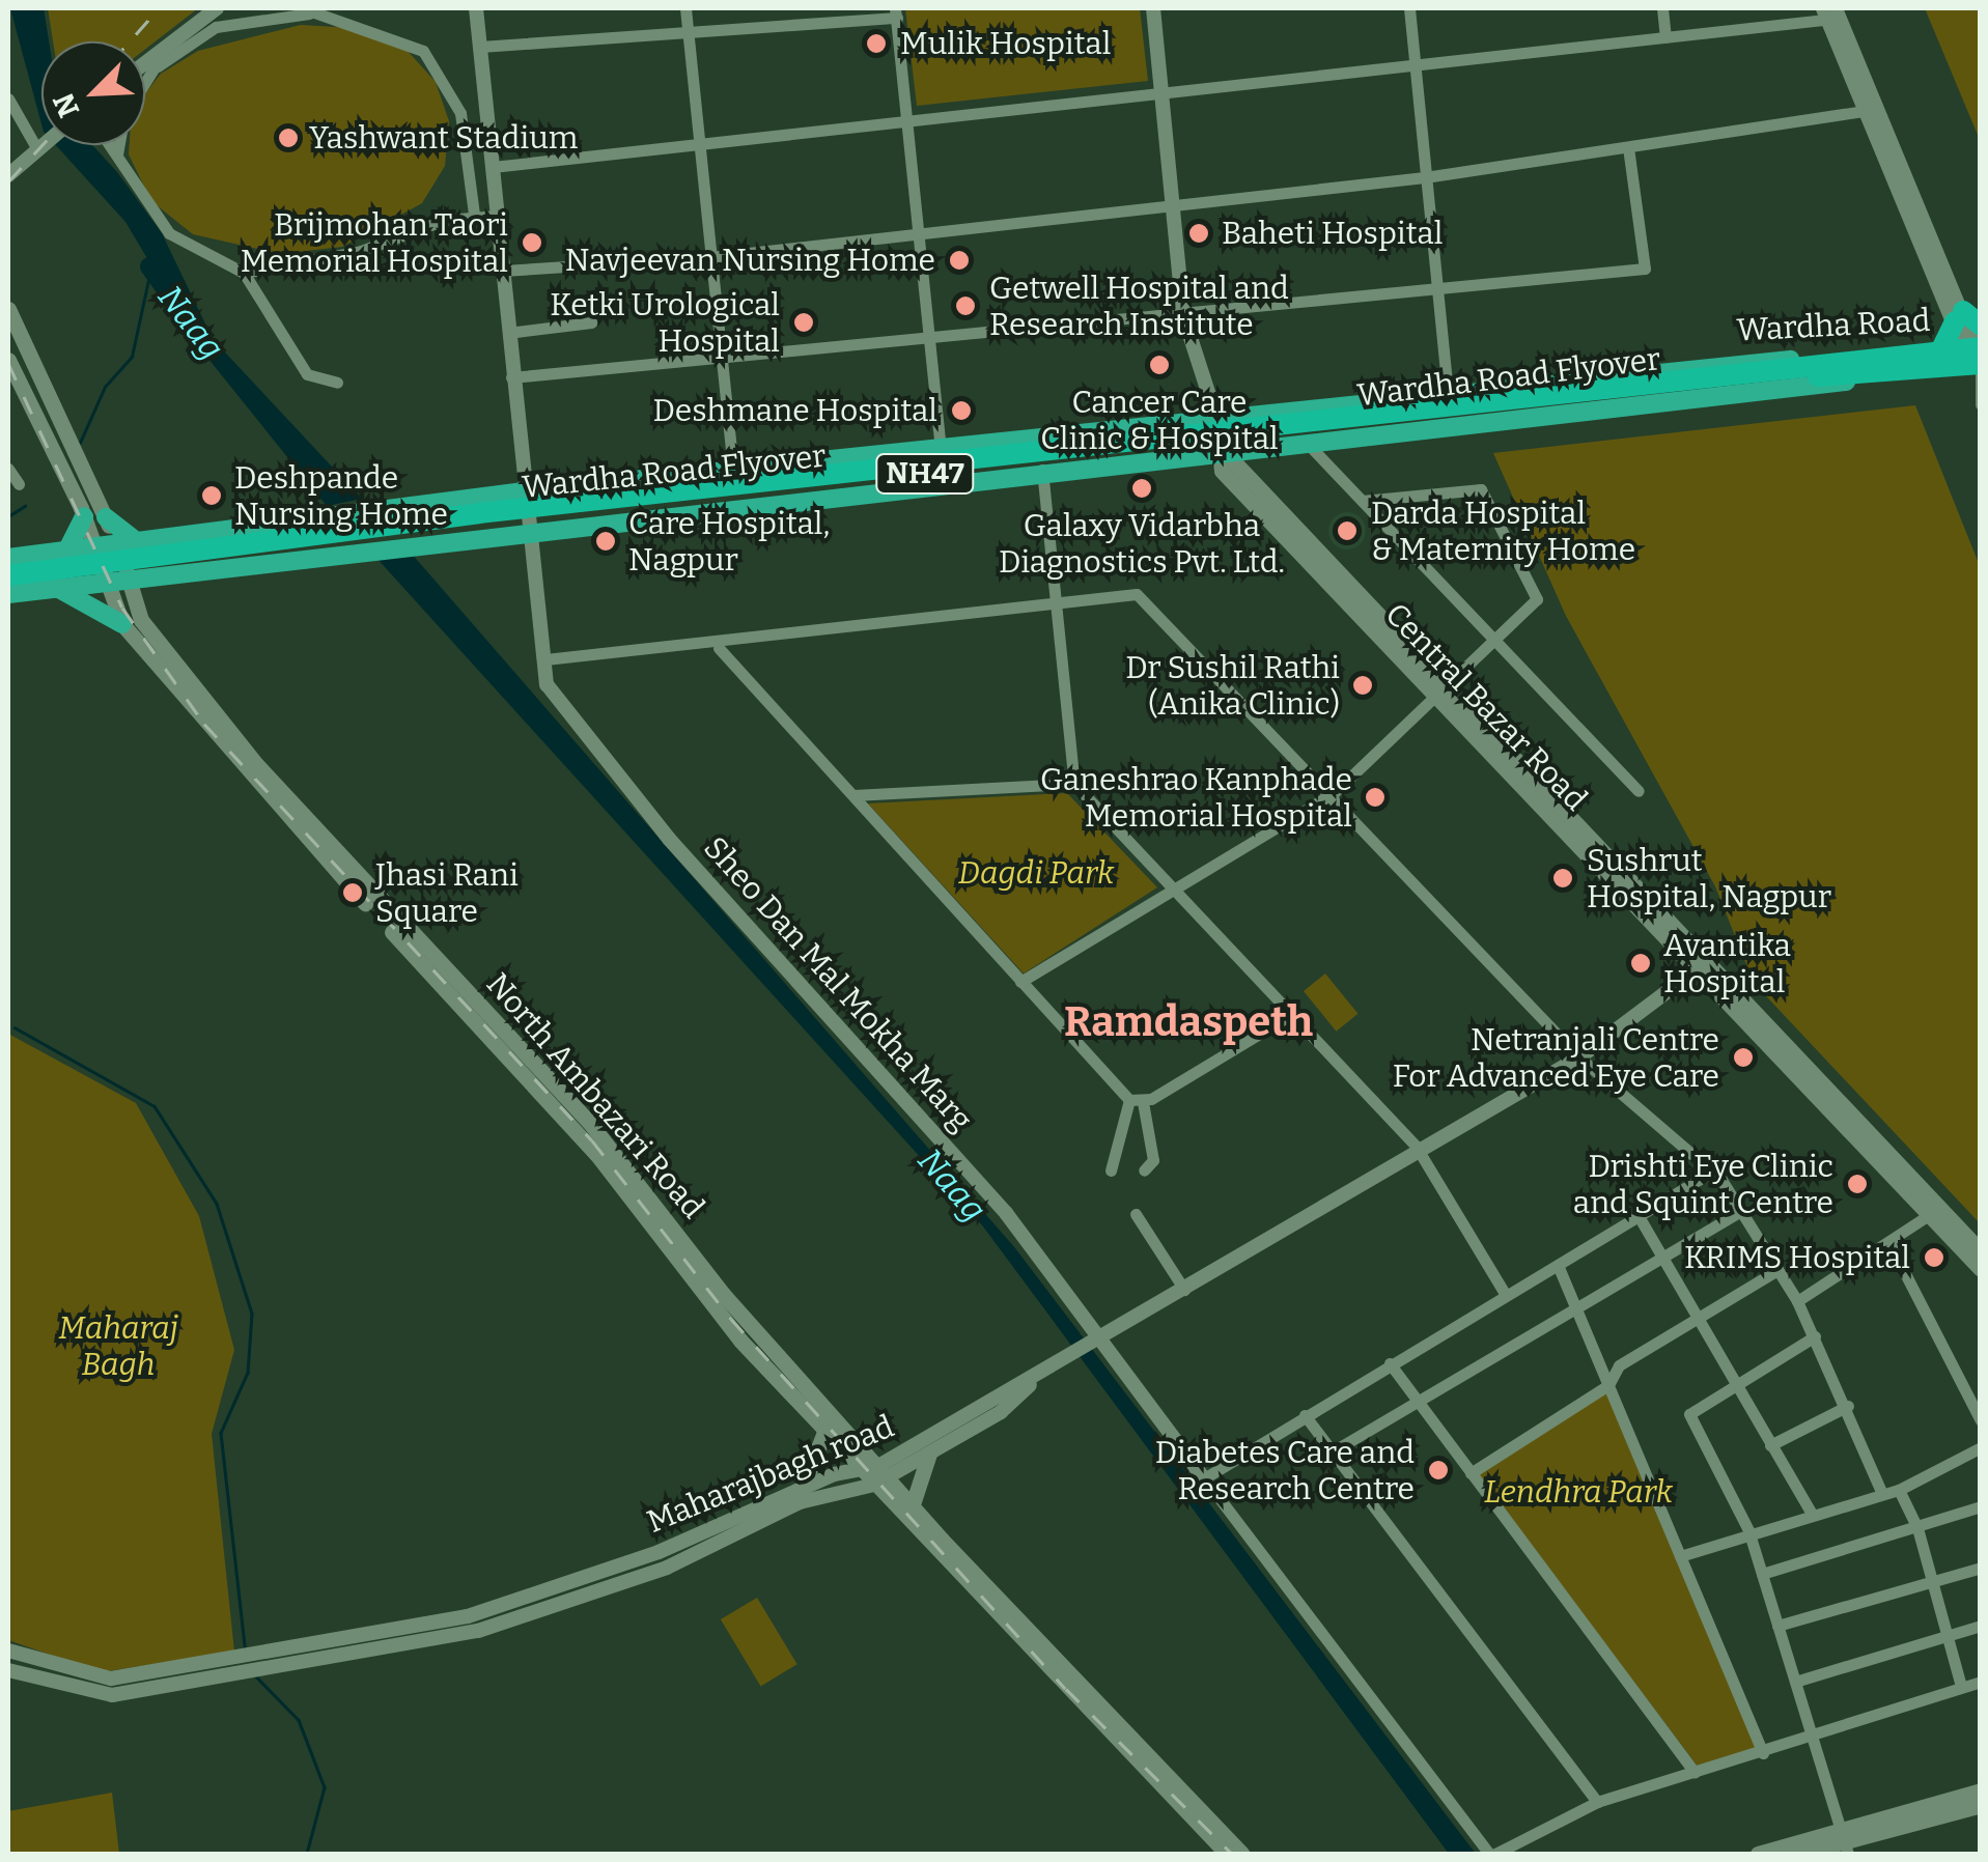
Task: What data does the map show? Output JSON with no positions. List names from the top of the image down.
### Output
{
  "streets": {
    "highway": ["Wardha Road", "Wardha Road Flyover", "NH47"],
    "main road": ["Central Bazar Road", "North Ambazari Road"],
    "street": ["Sheo Dan Mal Mokha Marg", "Maharajbagh road"]
  },
  "crossings": [
    ["Wardha Road", "NH47"],
    ["Wardha Road", "Sheo Dan Mal Mokha Marg"],
    ["Wardha Road", "North Ambazari Road"],
    ["Wardha Road Flyover", "NH47"],
    ["North Ambazari Road", "Maharajbagh road"]
  ],
  "districts": ["Ramdaspeth"],
  "water": ["Naag"],
  "parks": ["Dagdi Park", "Maharaj Bagh", "Lendhra Park"],
  "places": [
    "Mulik Hospital",
    "Yashwant Stadium",
    "Baheti Hospital",
    "Brijmohan Taori Memorial Hospital",
    "Navjeevan Nursing Home",
    "Getwell Hospital and Research Institute",
    "Ketki Urological Hospital",
    "Cancer Care Clinic & Hospital",
    "Deshmane Hospital",
    "Galaxy Vidarbha Diagnostics Pvt. Ltd.",
    "Deshpande Nursing Home",
    "Darda Hospital & Maternity Home",
    "Care Hospital, Nagpur",
    "Dr Sushil Rathi (Anika Clinic)",
    "Ganeshrao Kanphade Memorial Hospital",
    "Sushrut Hospital, Nagpur",
    "Jhasi Rani Square",
    "Avantika Hospital",
    "Netranjali Centre For Advanced Eye Care",
    "Drishti Eye Clinic and Squint Centre",
    "KRIMS Hospital",
    "Diabetes Care and Research Centre"
  ],
  "north": "bottom left"
}
